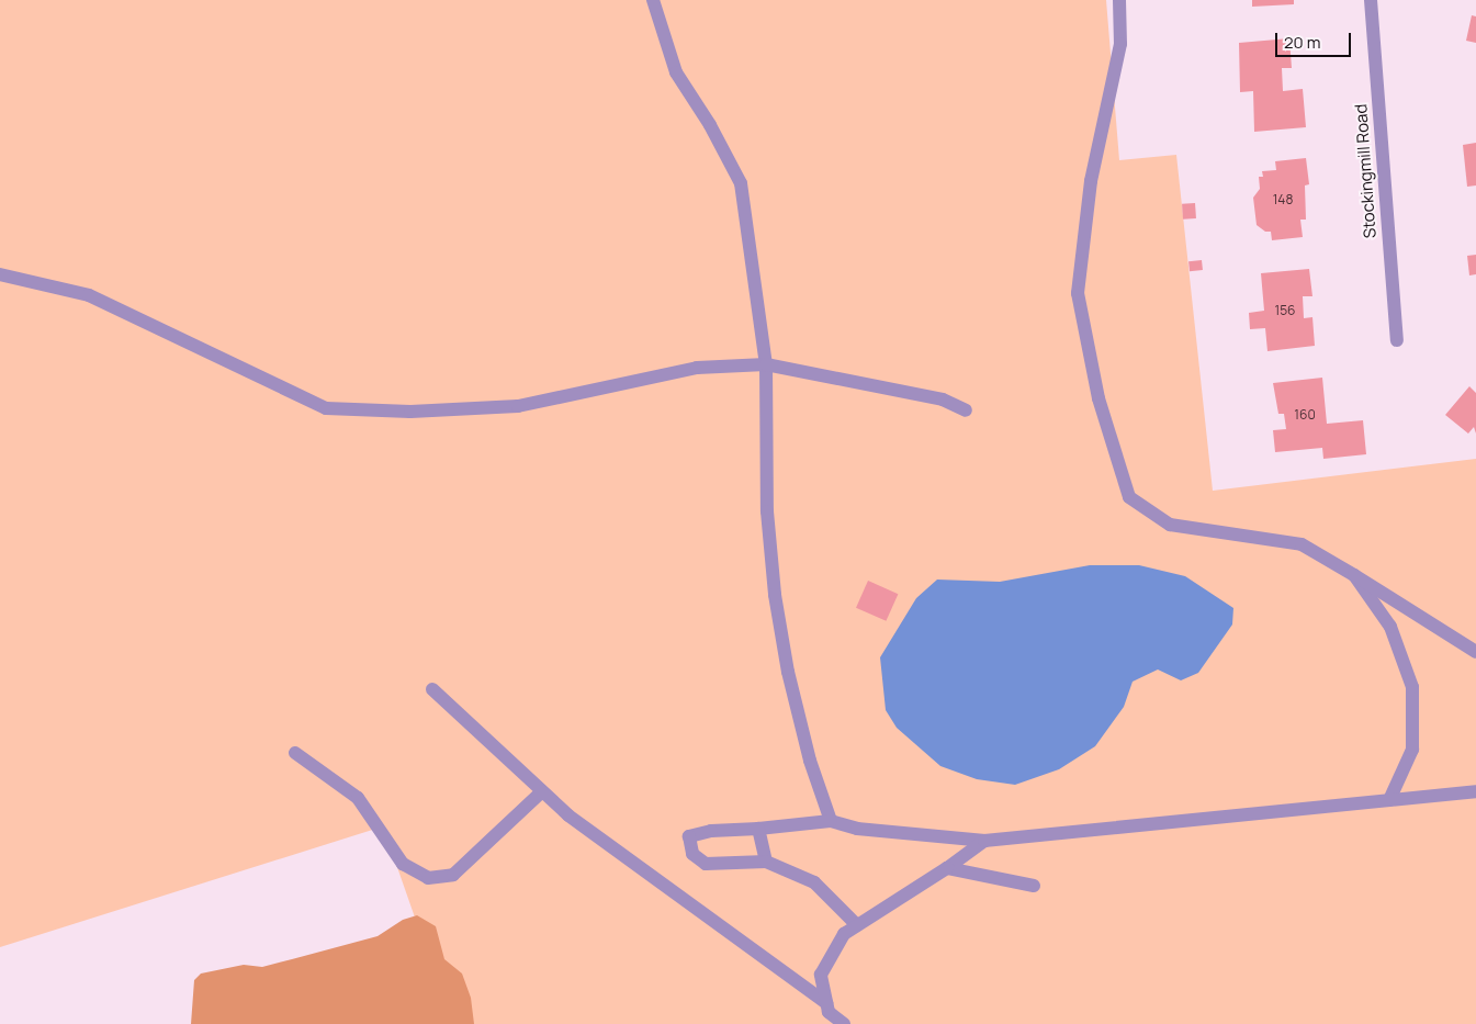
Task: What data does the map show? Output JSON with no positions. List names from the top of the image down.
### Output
{
  "streets": {
    "street": ["Stockingmill Road"]
  },
  "house_numbers": ["148", "156", "160"],
  "scale_bar": "20 m"
}
